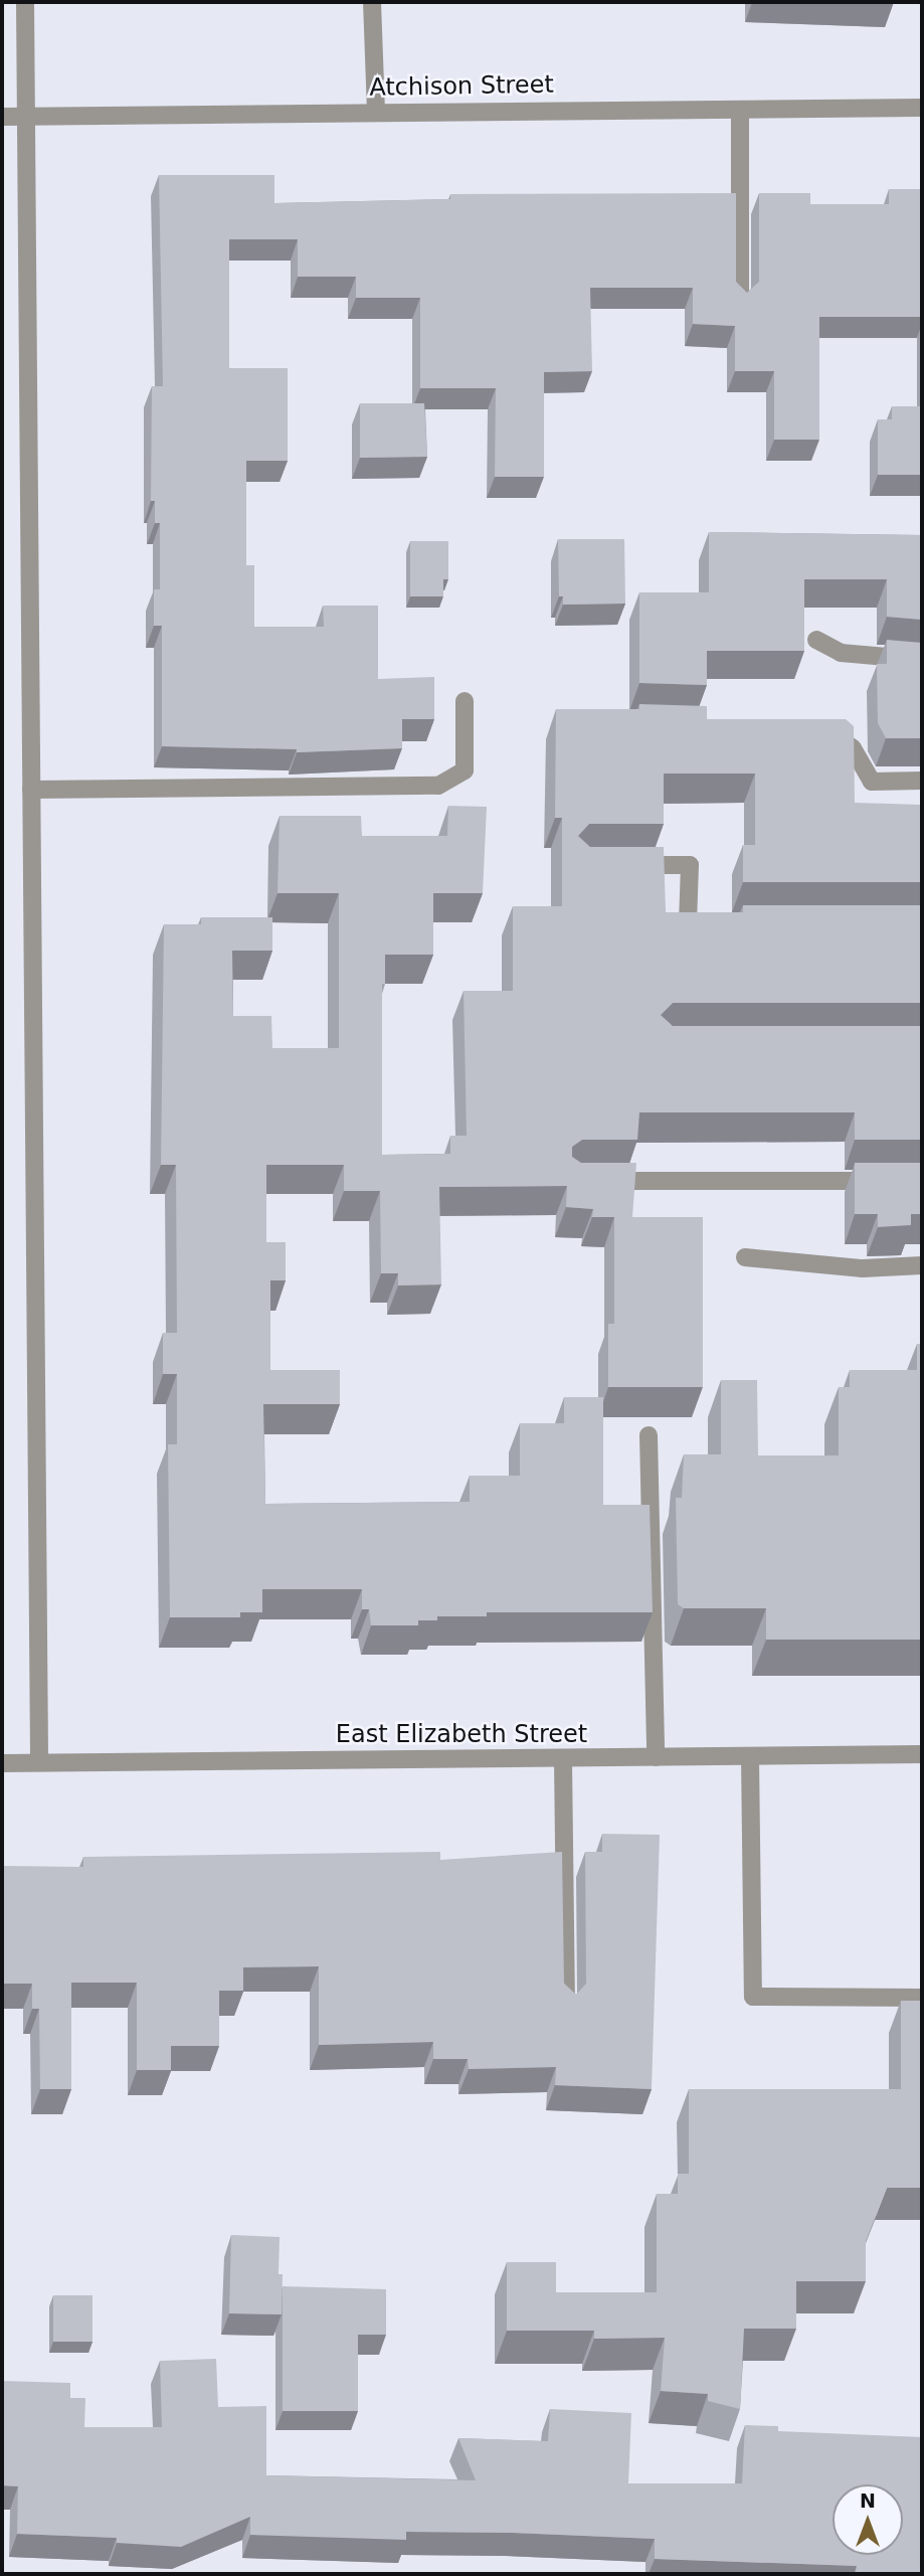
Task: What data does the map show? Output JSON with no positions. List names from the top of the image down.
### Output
{
  "streets": {
    "street": ["Atchison Street", "East Elizabeth Street"]
  },
  "north": "top"
}
